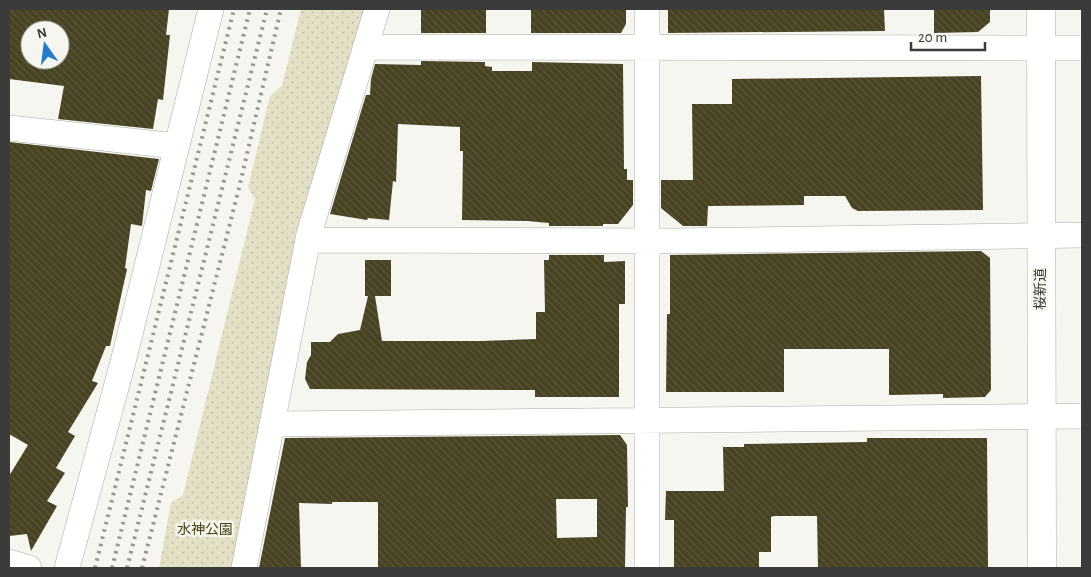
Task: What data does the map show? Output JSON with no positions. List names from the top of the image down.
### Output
{
  "streets": {
    "street": ["桜新道"]
  },
  "parks": ["水神公園"],
  "scale_bar": "20 m",
  "north": "top"
}
